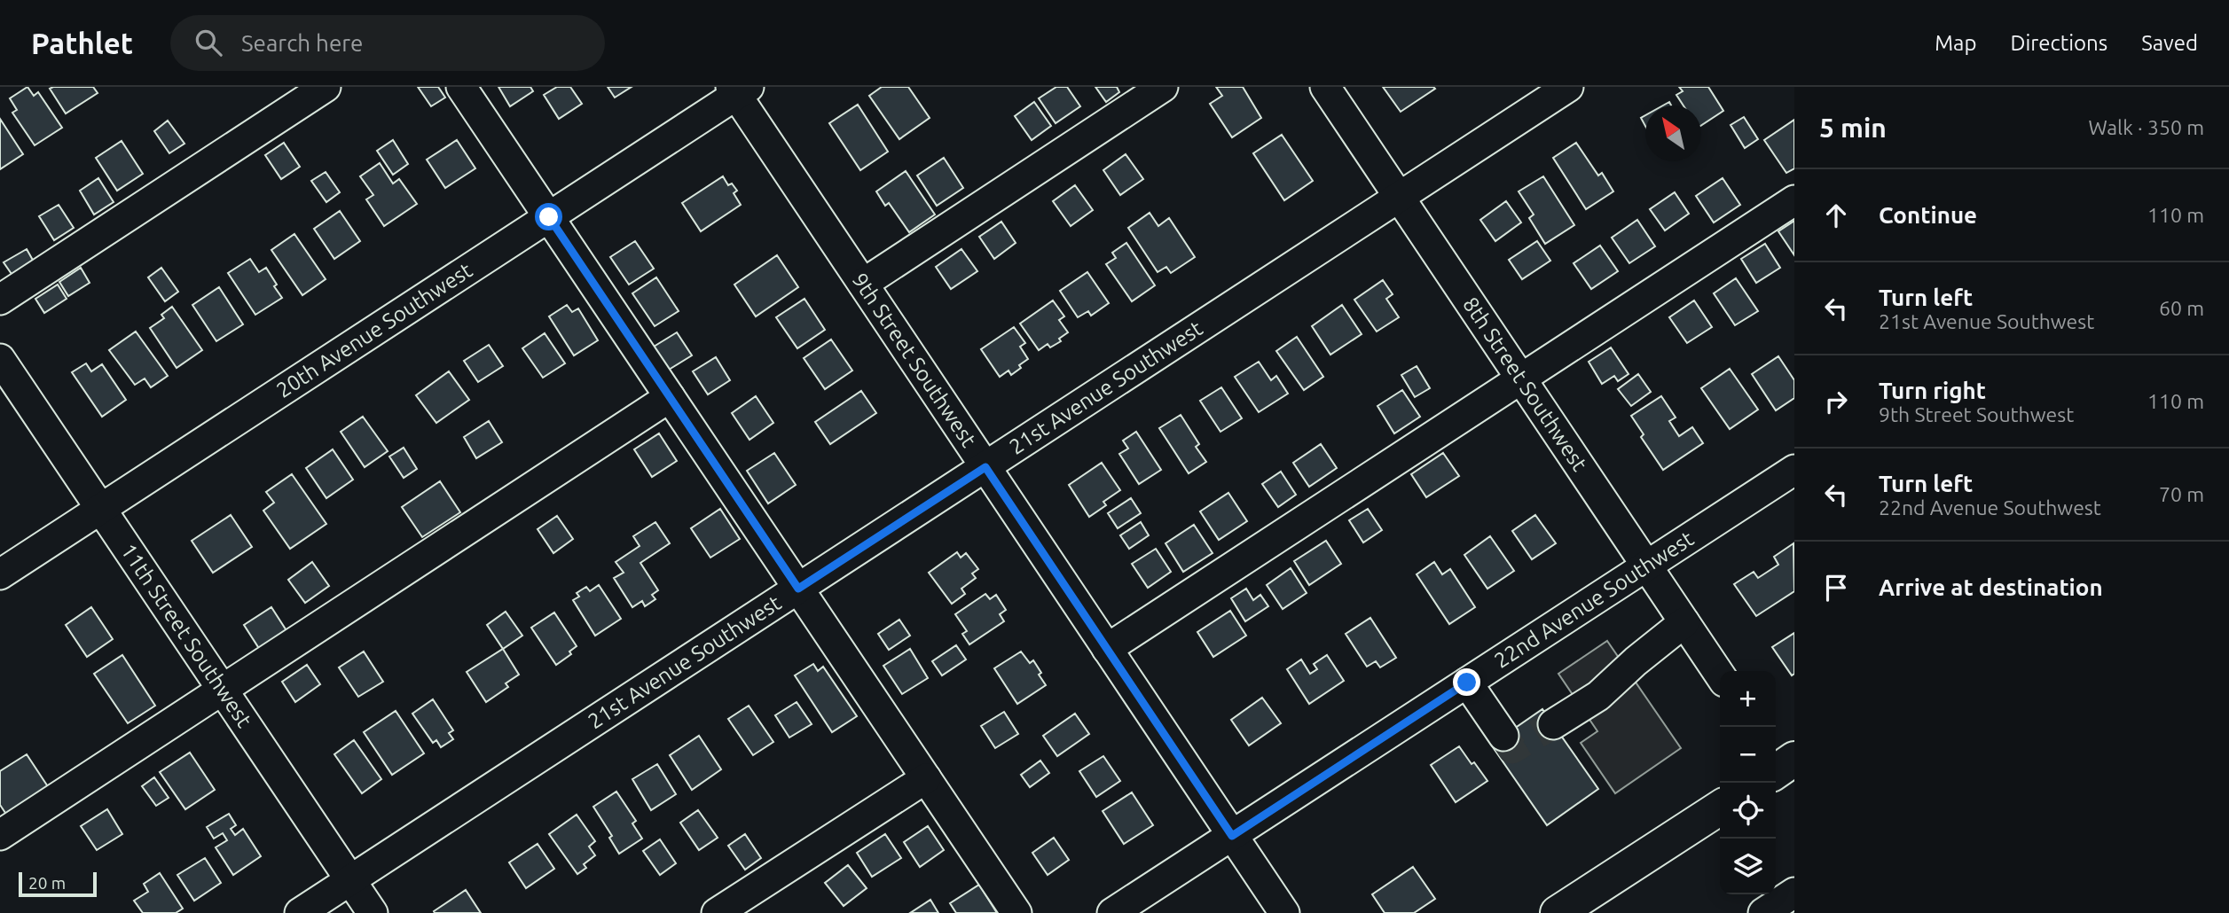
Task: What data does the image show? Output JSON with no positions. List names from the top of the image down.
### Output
{
  "streets": {
    "street": [
      "20th Avenue Southwest",
      "9th Street Southwest",
      "8th Street Southwest",
      "21st Avenue Southwest",
      "22nd Avenue Southwest",
      "11th Street Southwest"
    ]
  },
  "crossings": [
    ["20th Avenue Southwest", "9th Street Southwest"],
    ["20th Avenue Southwest", "11th Street Southwest"],
    ["9th Street Southwest", "21st Avenue Southwest"],
    ["9th Street Southwest", "22nd Avenue Southwest"],
    ["8th Street Southwest", "21st Avenue Southwest"],
    ["8th Street Southwest", "22nd Avenue Southwest"],
    ["21st Avenue Southwest", "11th Street Southwest"]
  ],
  "scale_bar": "20 m",
  "north": "top left",
  "page": {
    "header": "Pathlet",
    "search": "Search here",
    "nav": ["Map", "Directions", "Saved"],
    "heading": ["5 min", "Walk · 350 m"],
    "list": [
      ["Continue", "110 m"],
      ["Turn left", "21st Avenue Southwest", "60 m"],
      ["Turn right", "9th Street Southwest", "110 m"],
      ["Turn left", "22nd Avenue Southwest", "70 m"],
      "Arrive at destination"
    ],
    "map_buttons": ["+", "−"],
    "scale": "20 m"
  }
}
